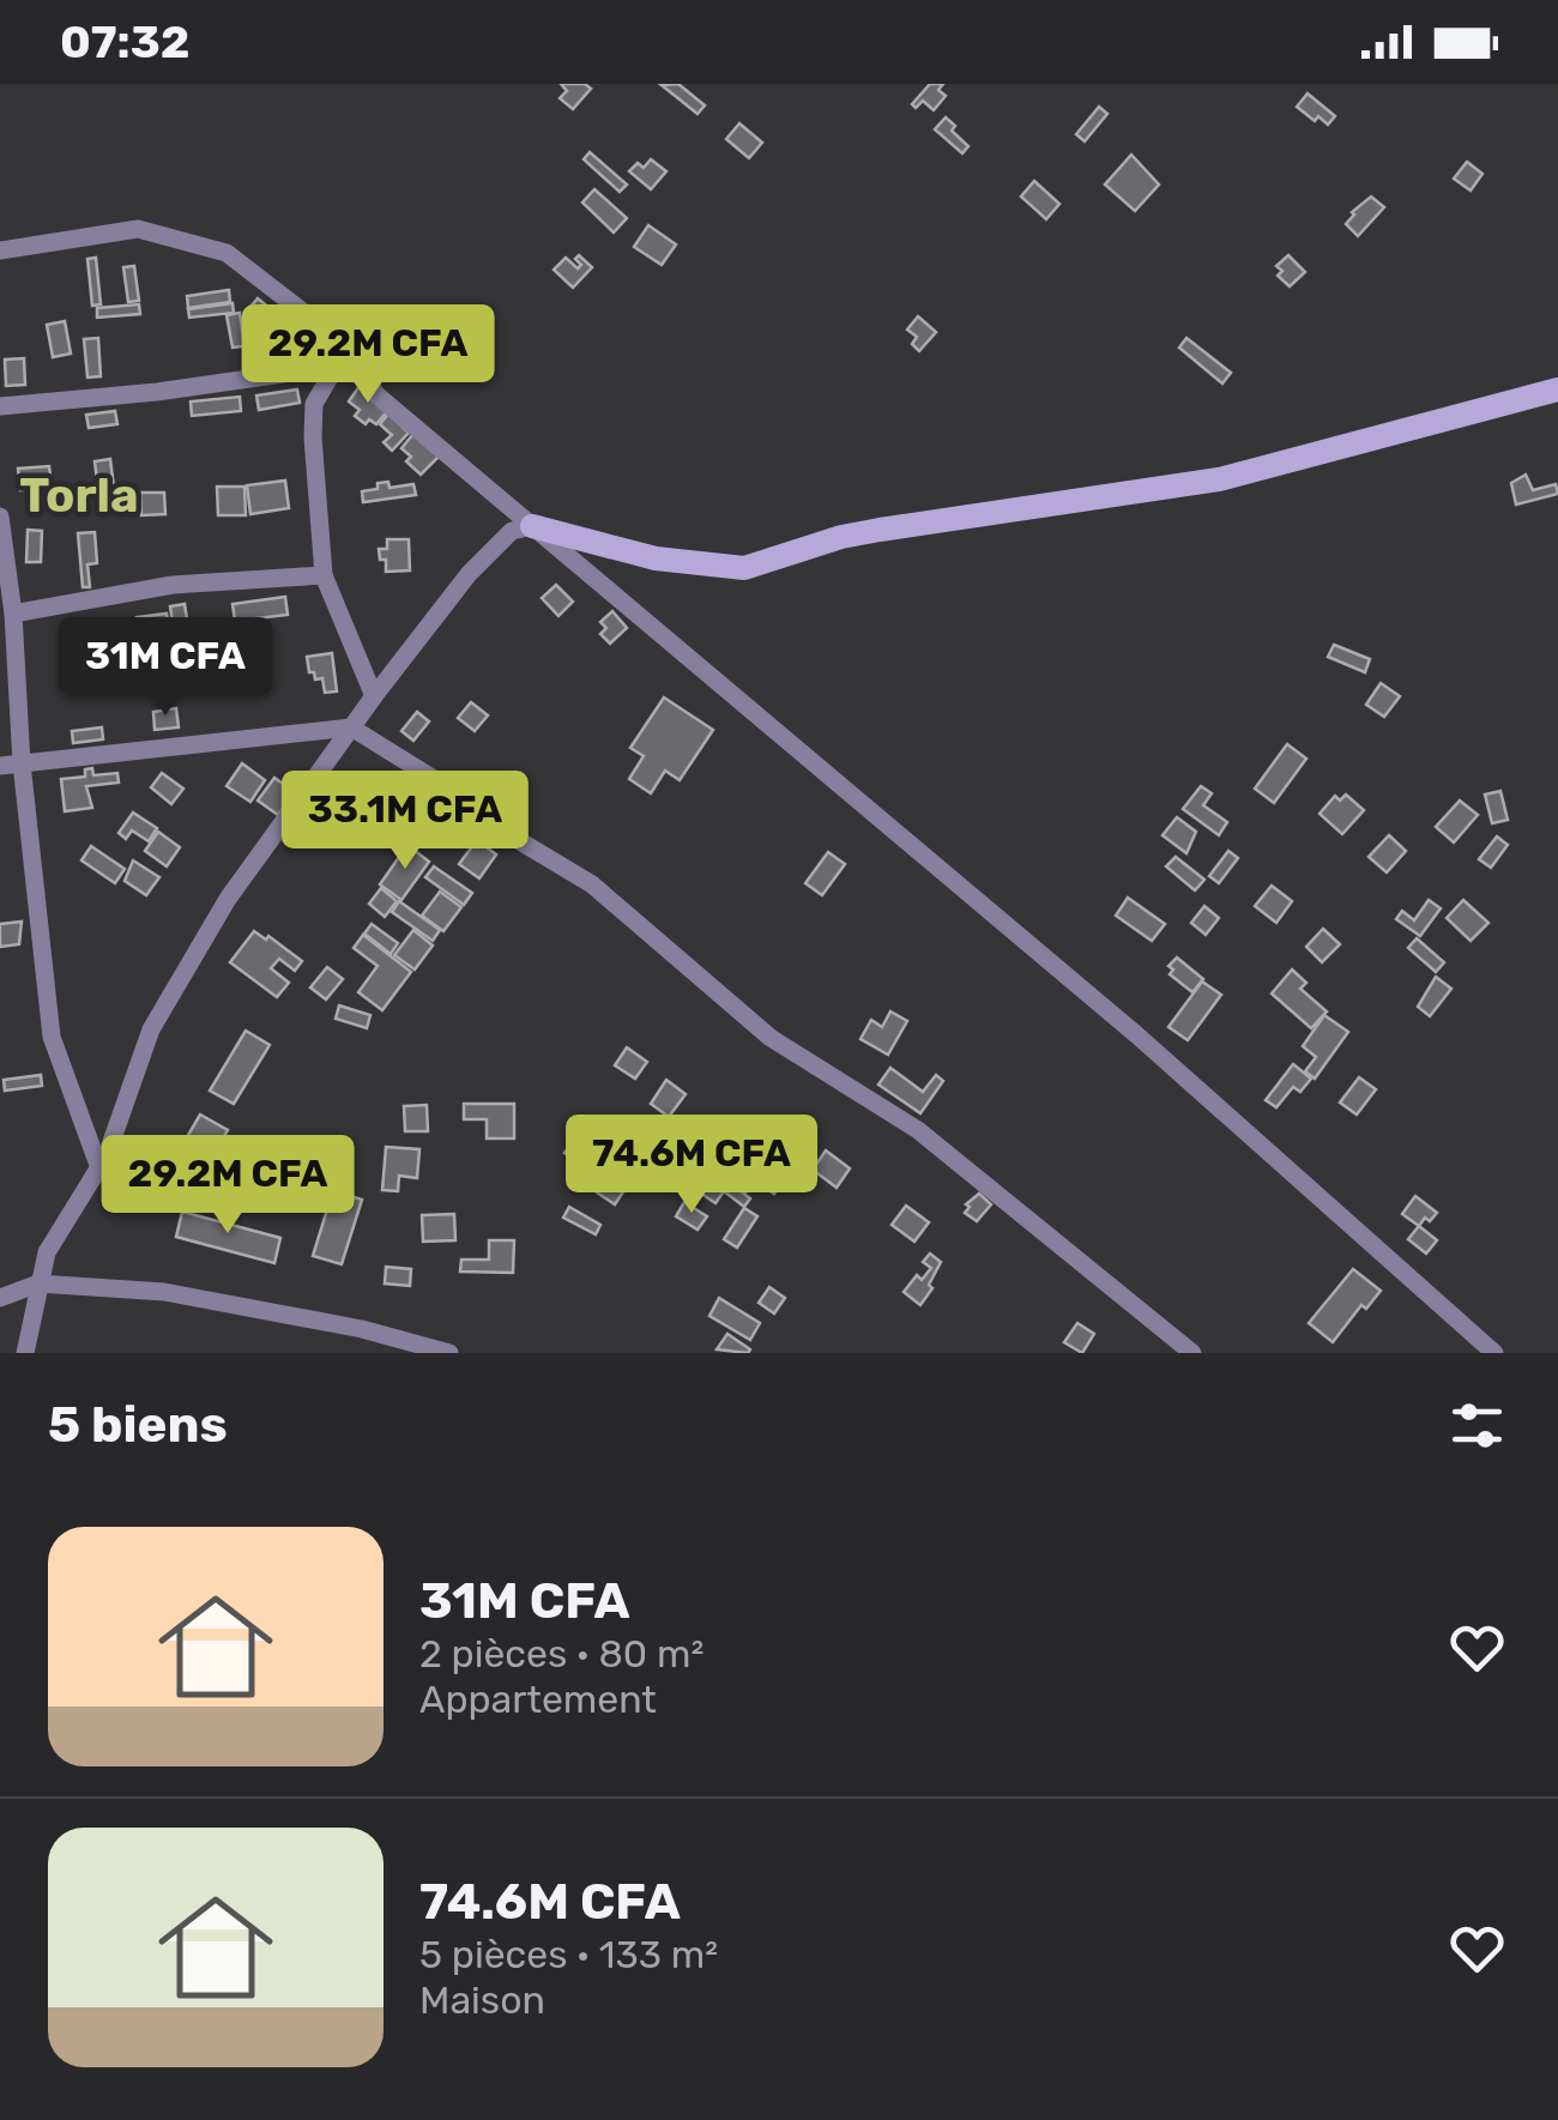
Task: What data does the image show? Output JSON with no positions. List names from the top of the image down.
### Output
{
  "districts": ["Torla"],
  "page": {
    "status": "07:32",
    "price": [
      "29.2M CFA",
      "31M CFA",
      "33.1M CFA",
      "74.6M CFA",
      "29.2M CFA"
    ],
    "heading": "5 biens",
    "list": [
      {
        "name": "31M CFA",
        "note": "2 pièces · 80 m² · Appartement"
      },
      {
        "name": "74.6M CFA",
        "note": "5 pièces · 133 m² · Maison"
      }
    ]
  }
}
